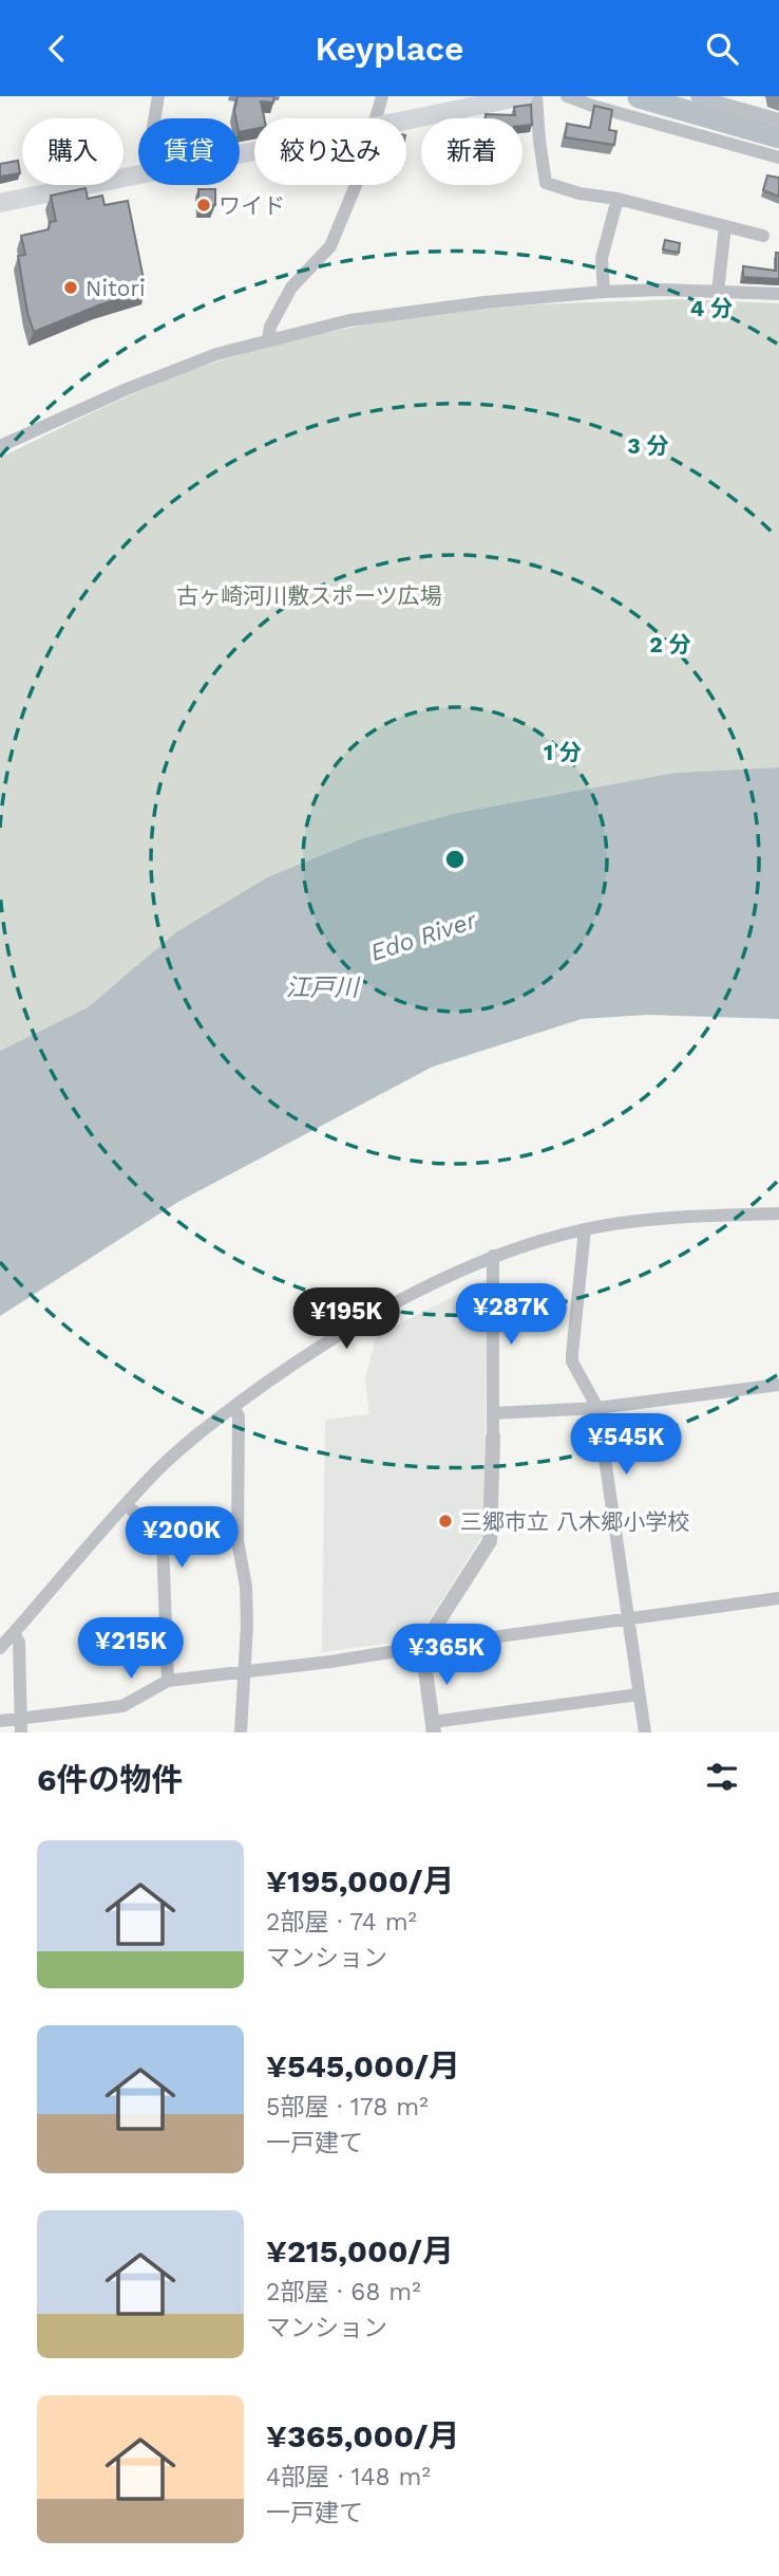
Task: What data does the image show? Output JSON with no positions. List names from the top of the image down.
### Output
{
  "water": ["Edo River", "江戸川"],
  "parks": ["古ヶ崎河川敷スポーツ広場"],
  "places": ["ワイド", "Nitori", "三郷市立 八木郷小学校"],
  "page": {
    "header": "Keyplace",
    "chip": [
      "購入",
      "賃貸",
      "絞り込み",
      "新着"
    ],
    "price": [
      "¥287K",
      "¥195K",
      "¥545K",
      "¥200K",
      "¥215K",
      "¥365K"
    ],
    "heading": "6件の物件",
    "list": [
      {
        "name": "¥195,000/月",
        "note": "2部屋 · 74 m² · マンション"
      },
      {
        "name": "¥545,000/月",
        "note": "5部屋 · 178 m² · 一戸建て"
      },
      {
        "name": "¥215,000/月",
        "note": "2部屋 · 68 m² · マンション"
      },
      {
        "name": "¥365,000/月",
        "note": "4部屋 · 148 m² · 一戸建て"
      }
    ]
  },
  "rings": [
    "4 分",
    "3 分",
    "2 分",
    "1 分"
  ]
}
